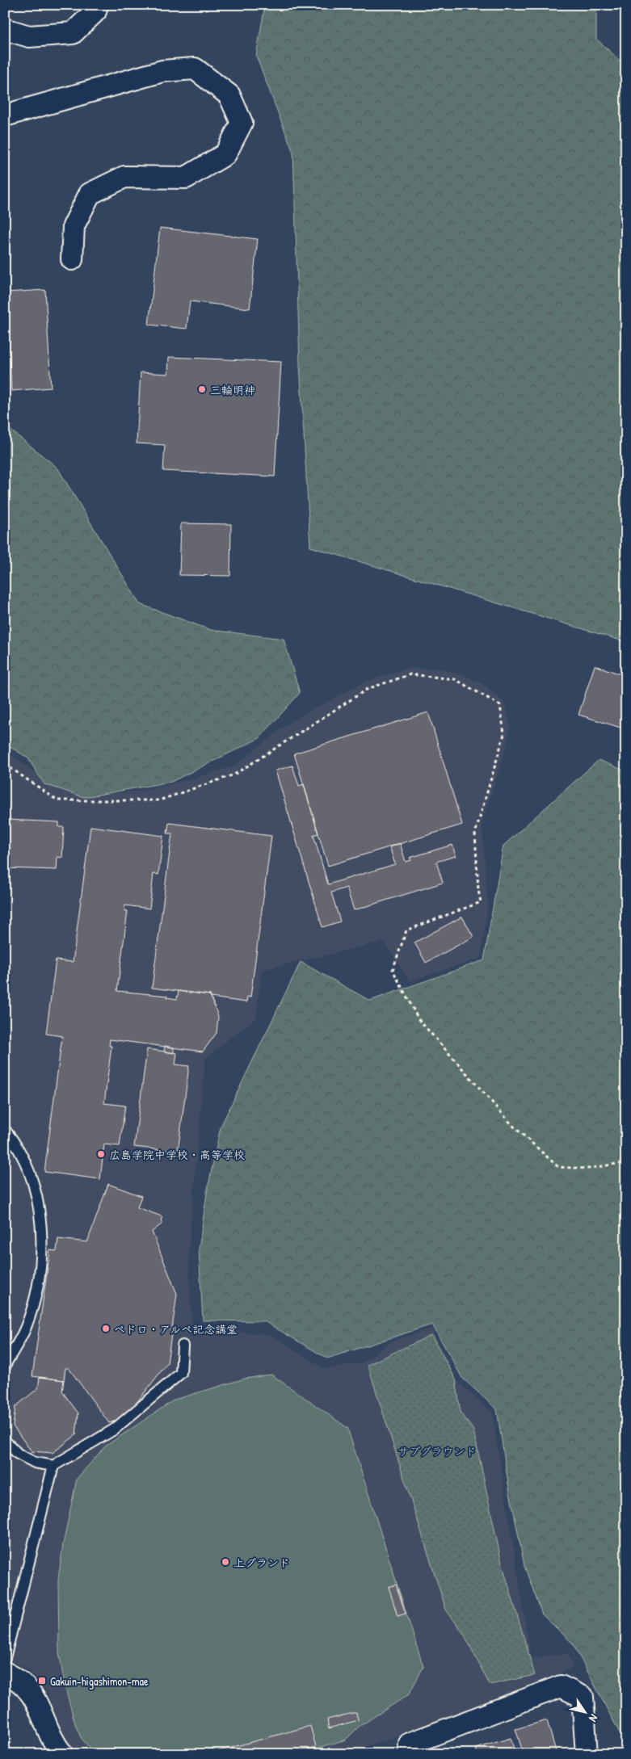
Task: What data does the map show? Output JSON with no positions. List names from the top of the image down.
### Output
{
  "parks": ["サブグラウンド"],
  "places": {
    "other": [
      "三輪明神",
      "広島学院中学校・高等学校",
      "ペドロ・アルペ記念講堂",
      "上グランド"
    ],
    "transit": ["Gakuin-higashimon-mae"]
  },
  "north": "bottom right"
}
